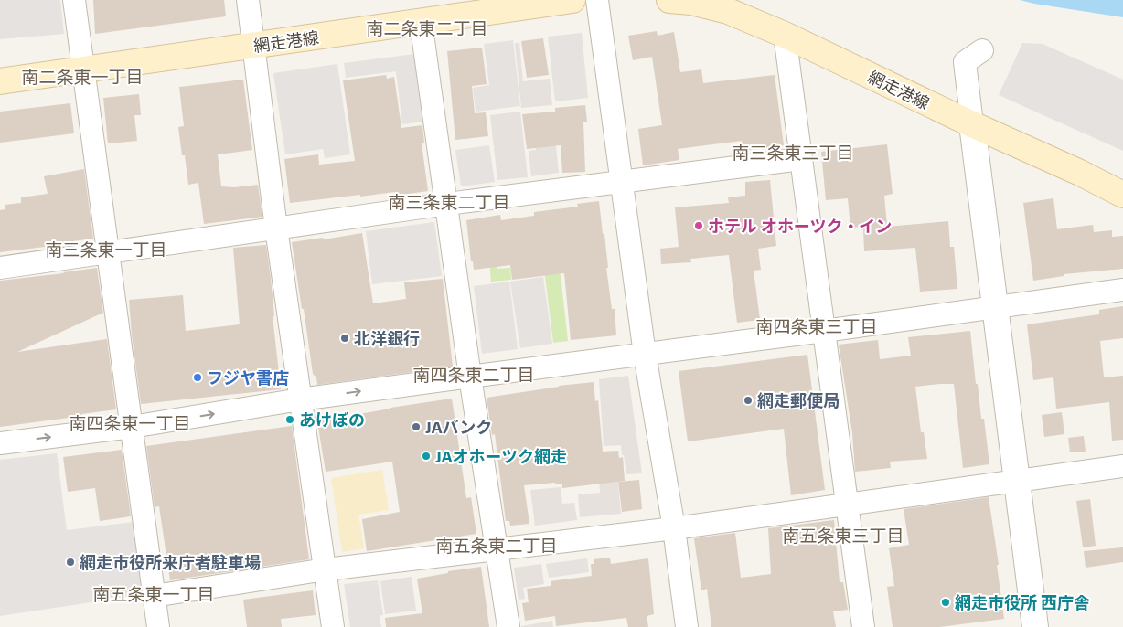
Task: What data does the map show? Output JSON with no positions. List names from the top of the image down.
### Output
{
  "streets": {
    "main road": ["網走港線"]
  },
  "districts": [
    "南二条東二丁目",
    "南二条東一丁目",
    "南三条東三丁目",
    "南三条東二丁目",
    "南三条東一丁目",
    "南四条東三丁目",
    "南四条東二丁目",
    "南四条東一丁目",
    "南五条東三丁目",
    "南五条東二丁目",
    "南五条東一丁目"
  ],
  "places": [
    "ホテル オホーツク・イン",
    "北洋銀行",
    "フジヤ書店",
    "網走郵便局",
    "あけぼの",
    "JAバンク",
    "JAオホーツク網走",
    "網走市役所来庁者駐車場",
    "網走市役所 西庁舎"
  ]
}
